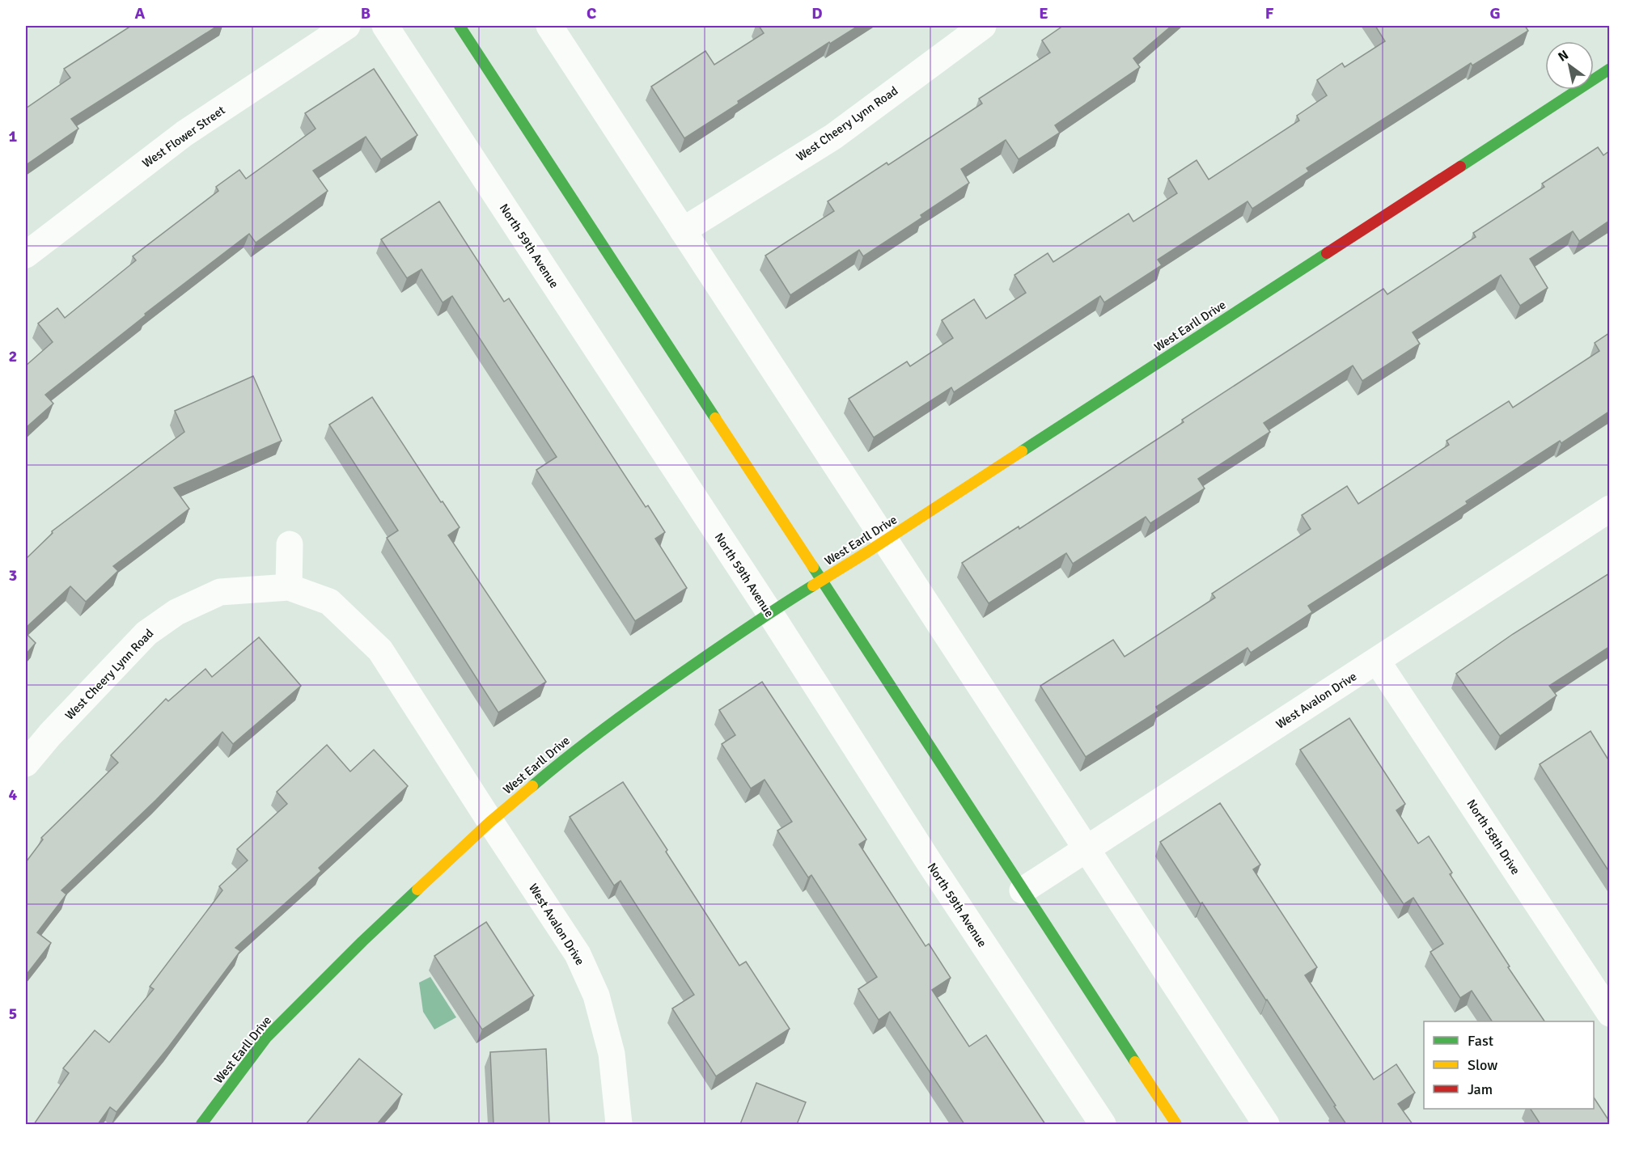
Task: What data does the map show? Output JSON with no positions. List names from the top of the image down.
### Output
{
  "streets": {
    "street": [
      "West Cheery Lynn Road",
      "West Flower Street",
      "North 59th Avenue",
      "West Earll Drive",
      "West Avalon Drive",
      "North 58th Drive"
    ]
  },
  "crossings": [
    ["West Cheery Lynn Road", "West Earll Drive"],
    ["West Cheery Lynn Road", "West Avalon Drive"],
    ["North 59th Avenue", "West Earll Drive"],
    ["West Earll Drive", "West Avalon Drive"],
    ["West Avalon Drive", "North 58th Drive"]
  ],
  "legend": ["Fast", "Slow", "Jam"],
  "north": "top left",
  "grid": {
    "columns": [
      "A",
      "B",
      "C",
      "D",
      "E",
      "F",
      "G"
    ],
    "rows": [
      "1",
      "2",
      "3",
      "4",
      "5"
    ]
  }
}
